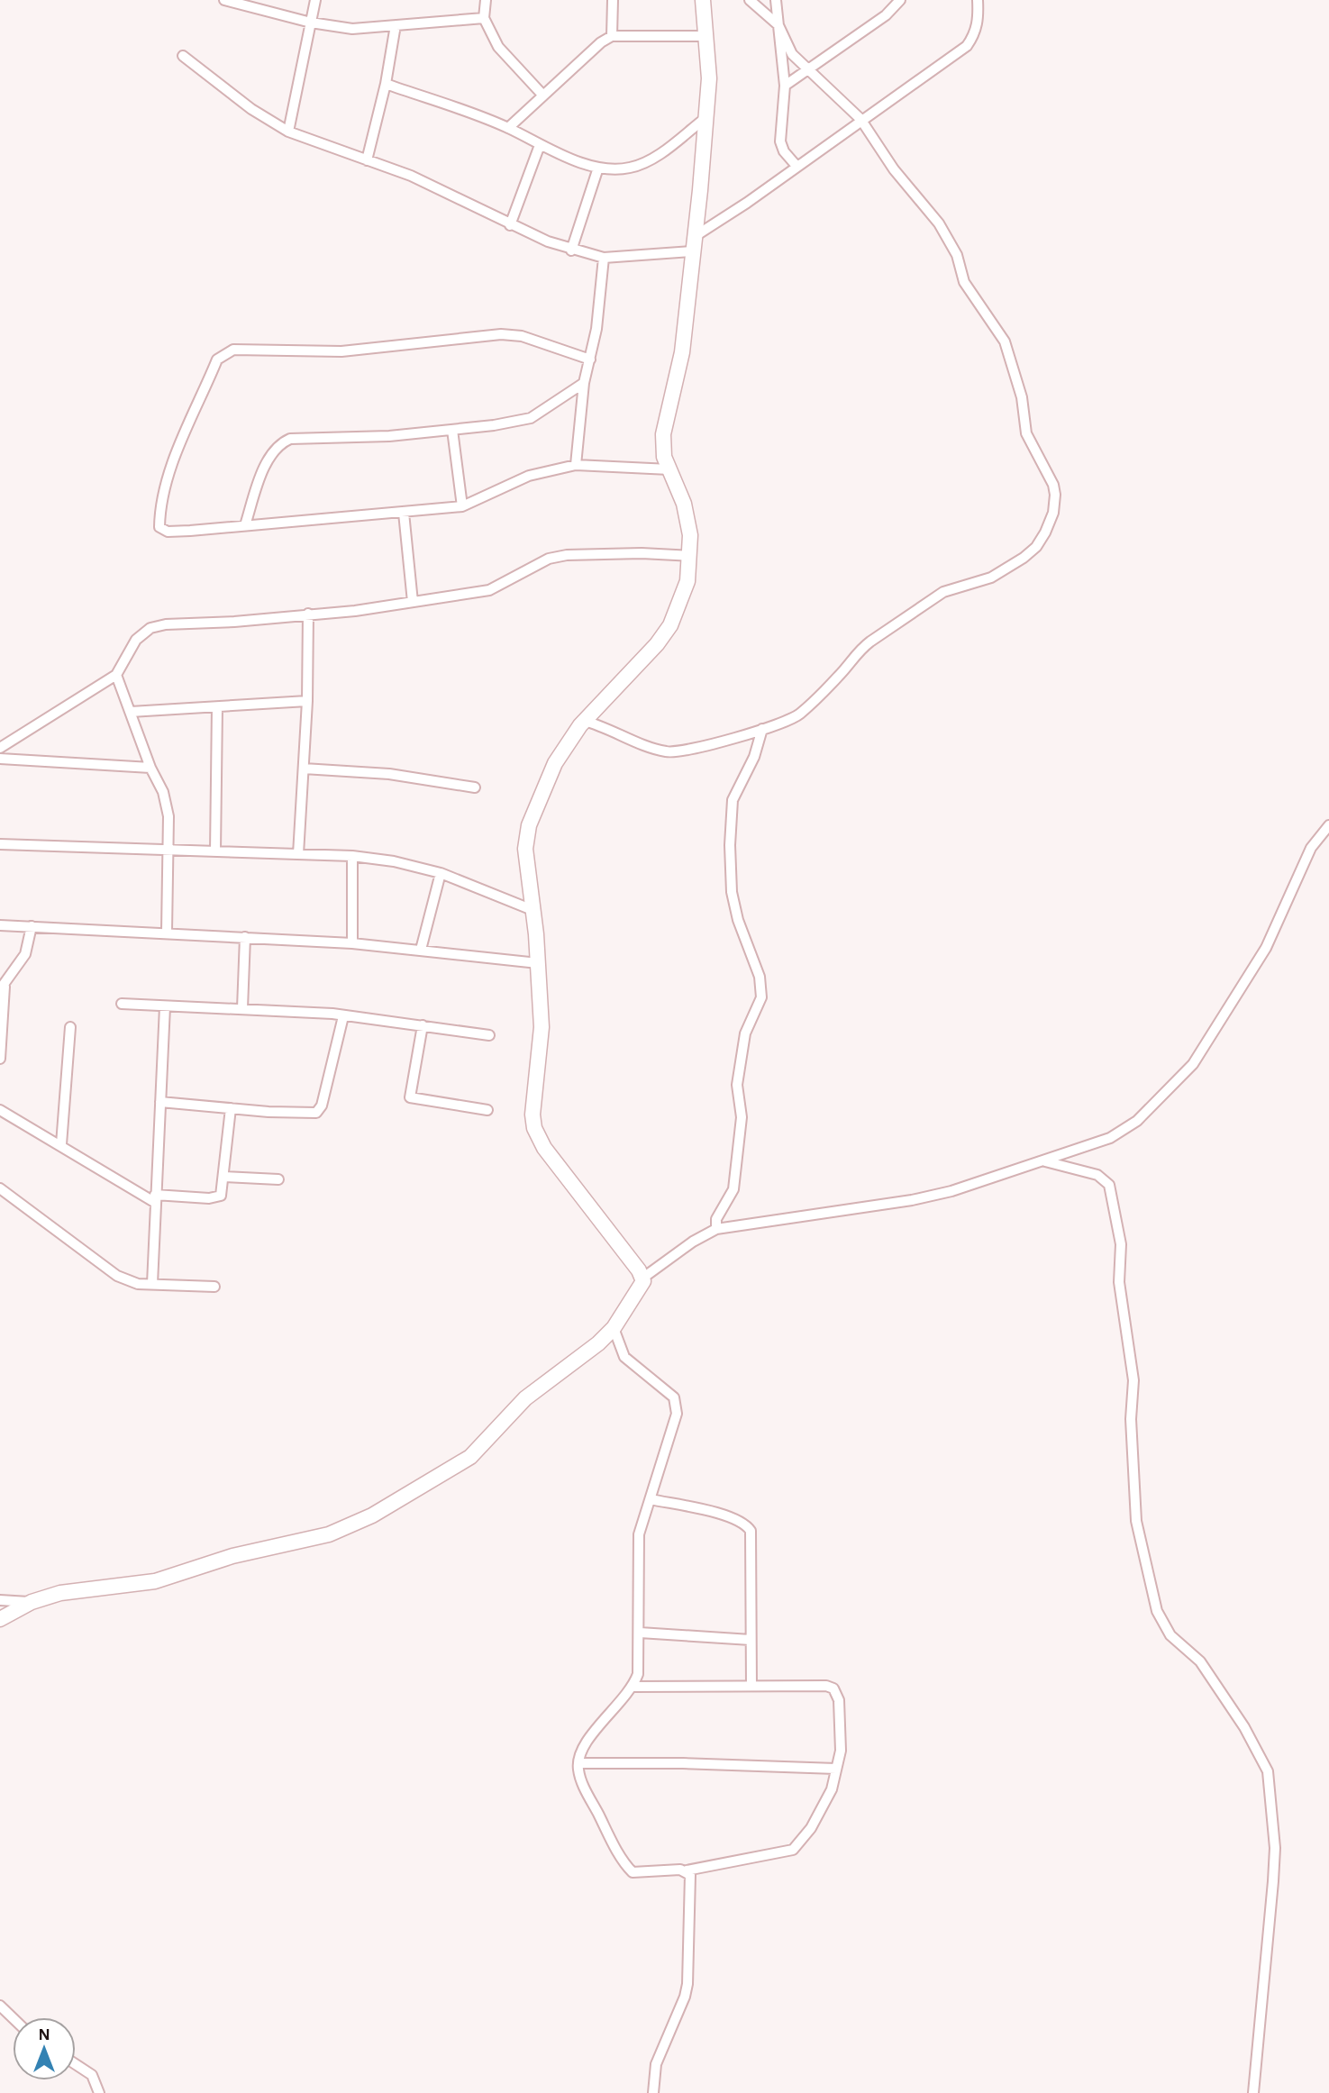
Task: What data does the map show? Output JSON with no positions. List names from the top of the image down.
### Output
{
  "north": "top"
}
